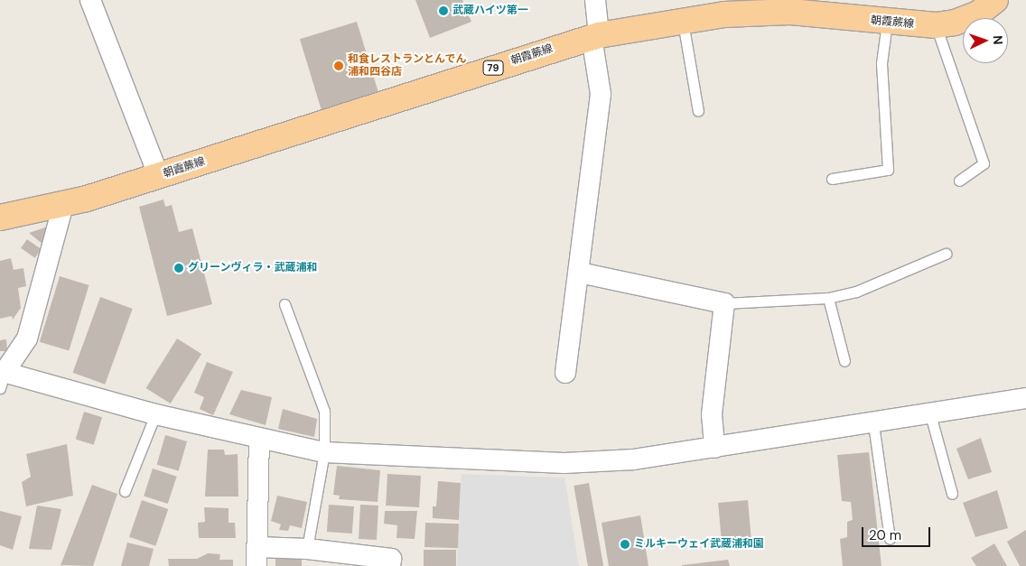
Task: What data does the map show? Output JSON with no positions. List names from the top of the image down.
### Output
{
  "streets": {
    "main road": ["朝霞蕨線", "79"]
  },
  "places": [
    "武蔵ハイツ第一",
    "和食レストランとんでん 浦和四谷店",
    "グリーンヴィラ・武蔵浦和",
    "ミルキーウェイ武蔵浦和園"
  ],
  "scale_bar": "20 m",
  "north": "right"
}
